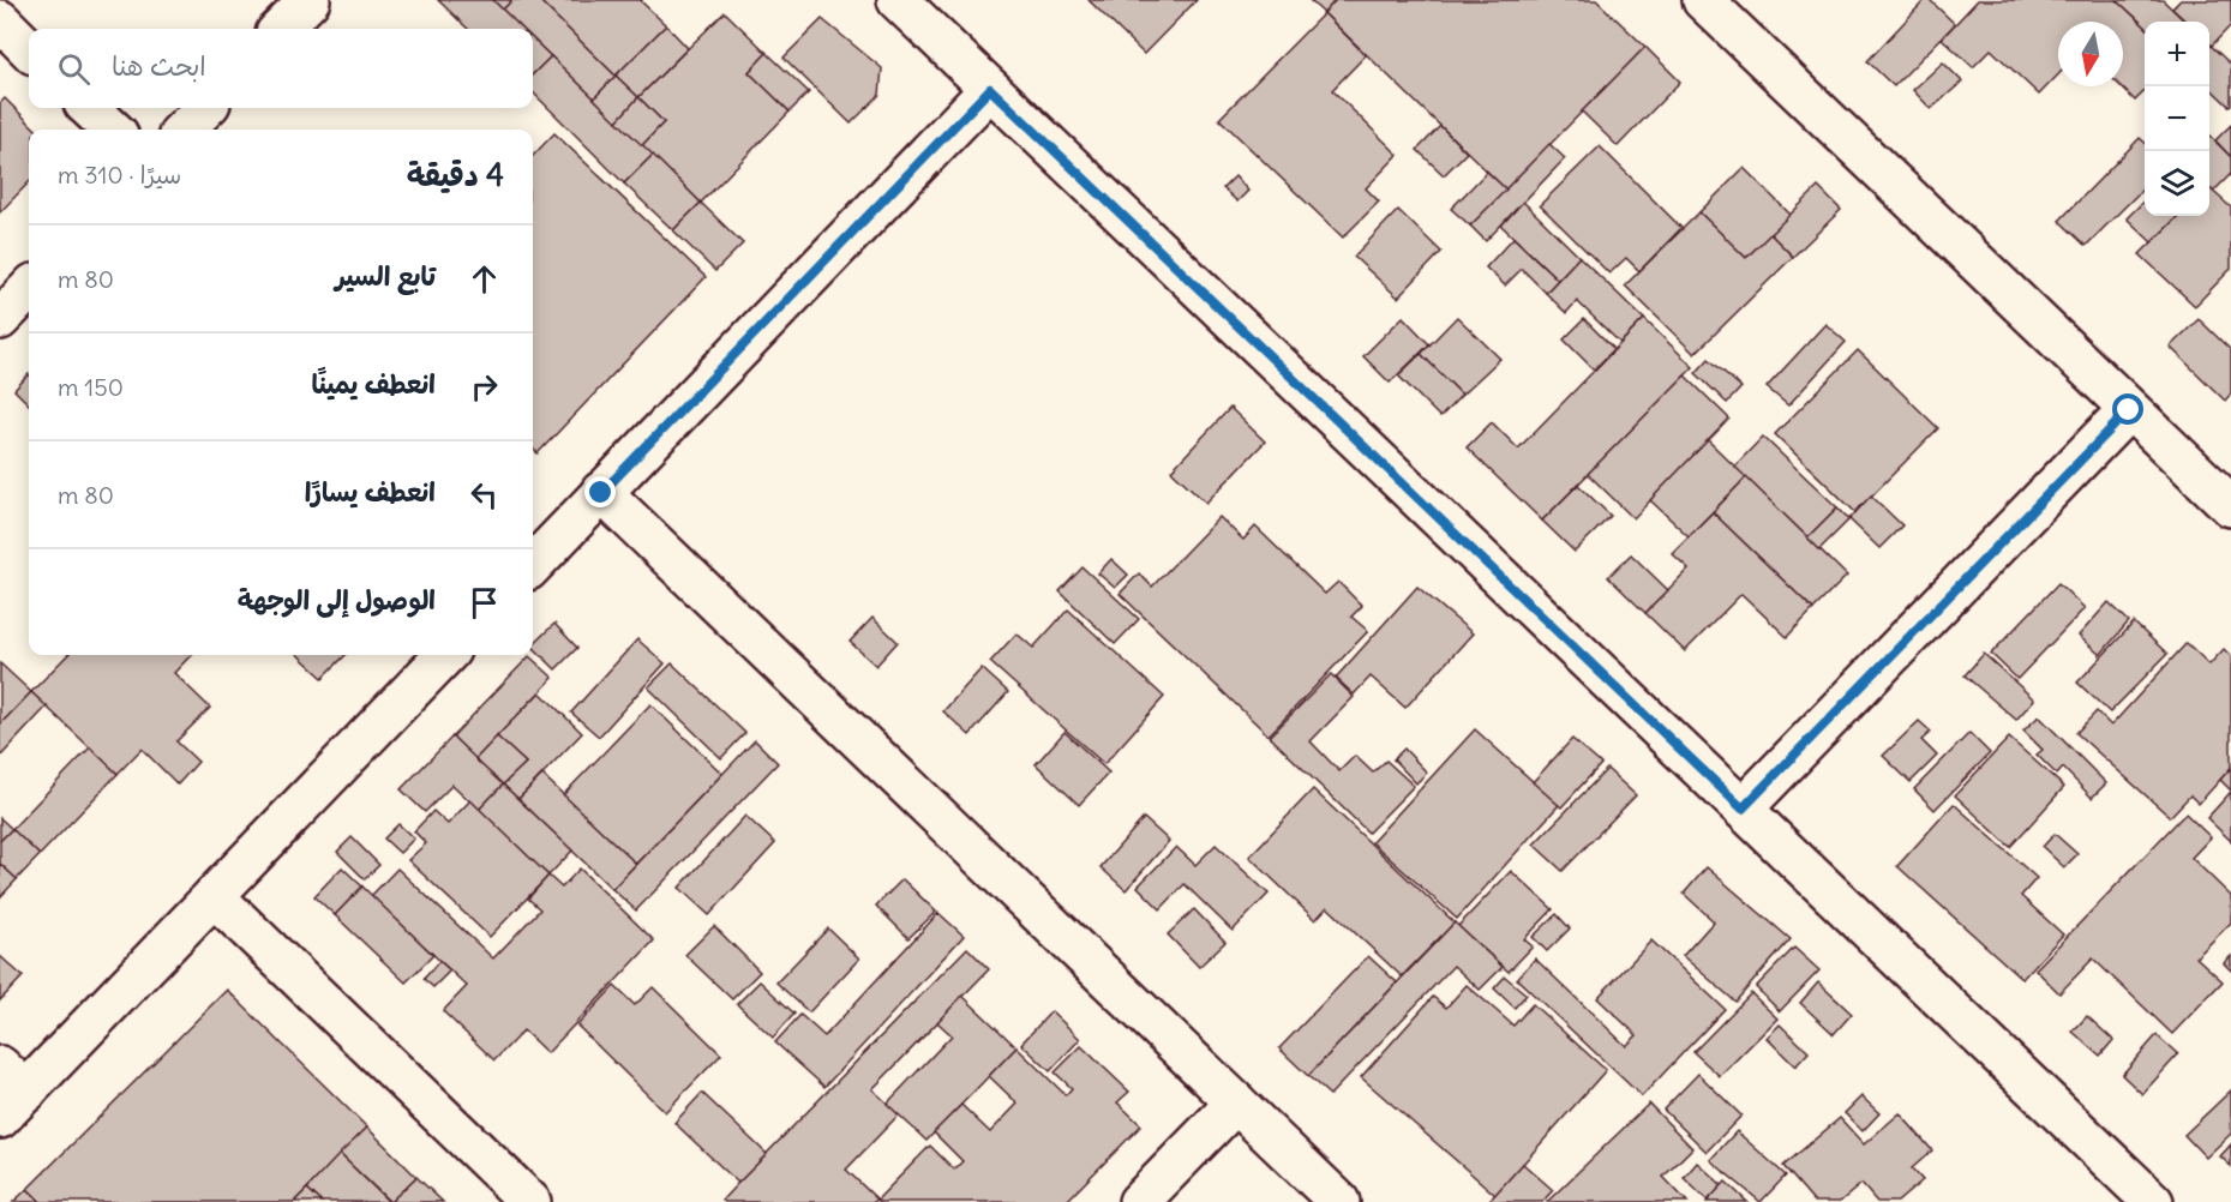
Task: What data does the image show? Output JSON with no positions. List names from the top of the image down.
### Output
{
  "north": "bottom",
  "page": {
    "map_buttons": ["+", "−"],
    "search": "ابحث هنا",
    "heading": ["4 دقيقة", "سيرًا · 310 m"],
    "list": [
      ["تابع السير", "80 m"],
      ["انعطف يمينًا", "150 m"],
      ["انعطف يسارًا", "80 m"],
      "الوصول إلى الوجهة"
    ]
  }
}
